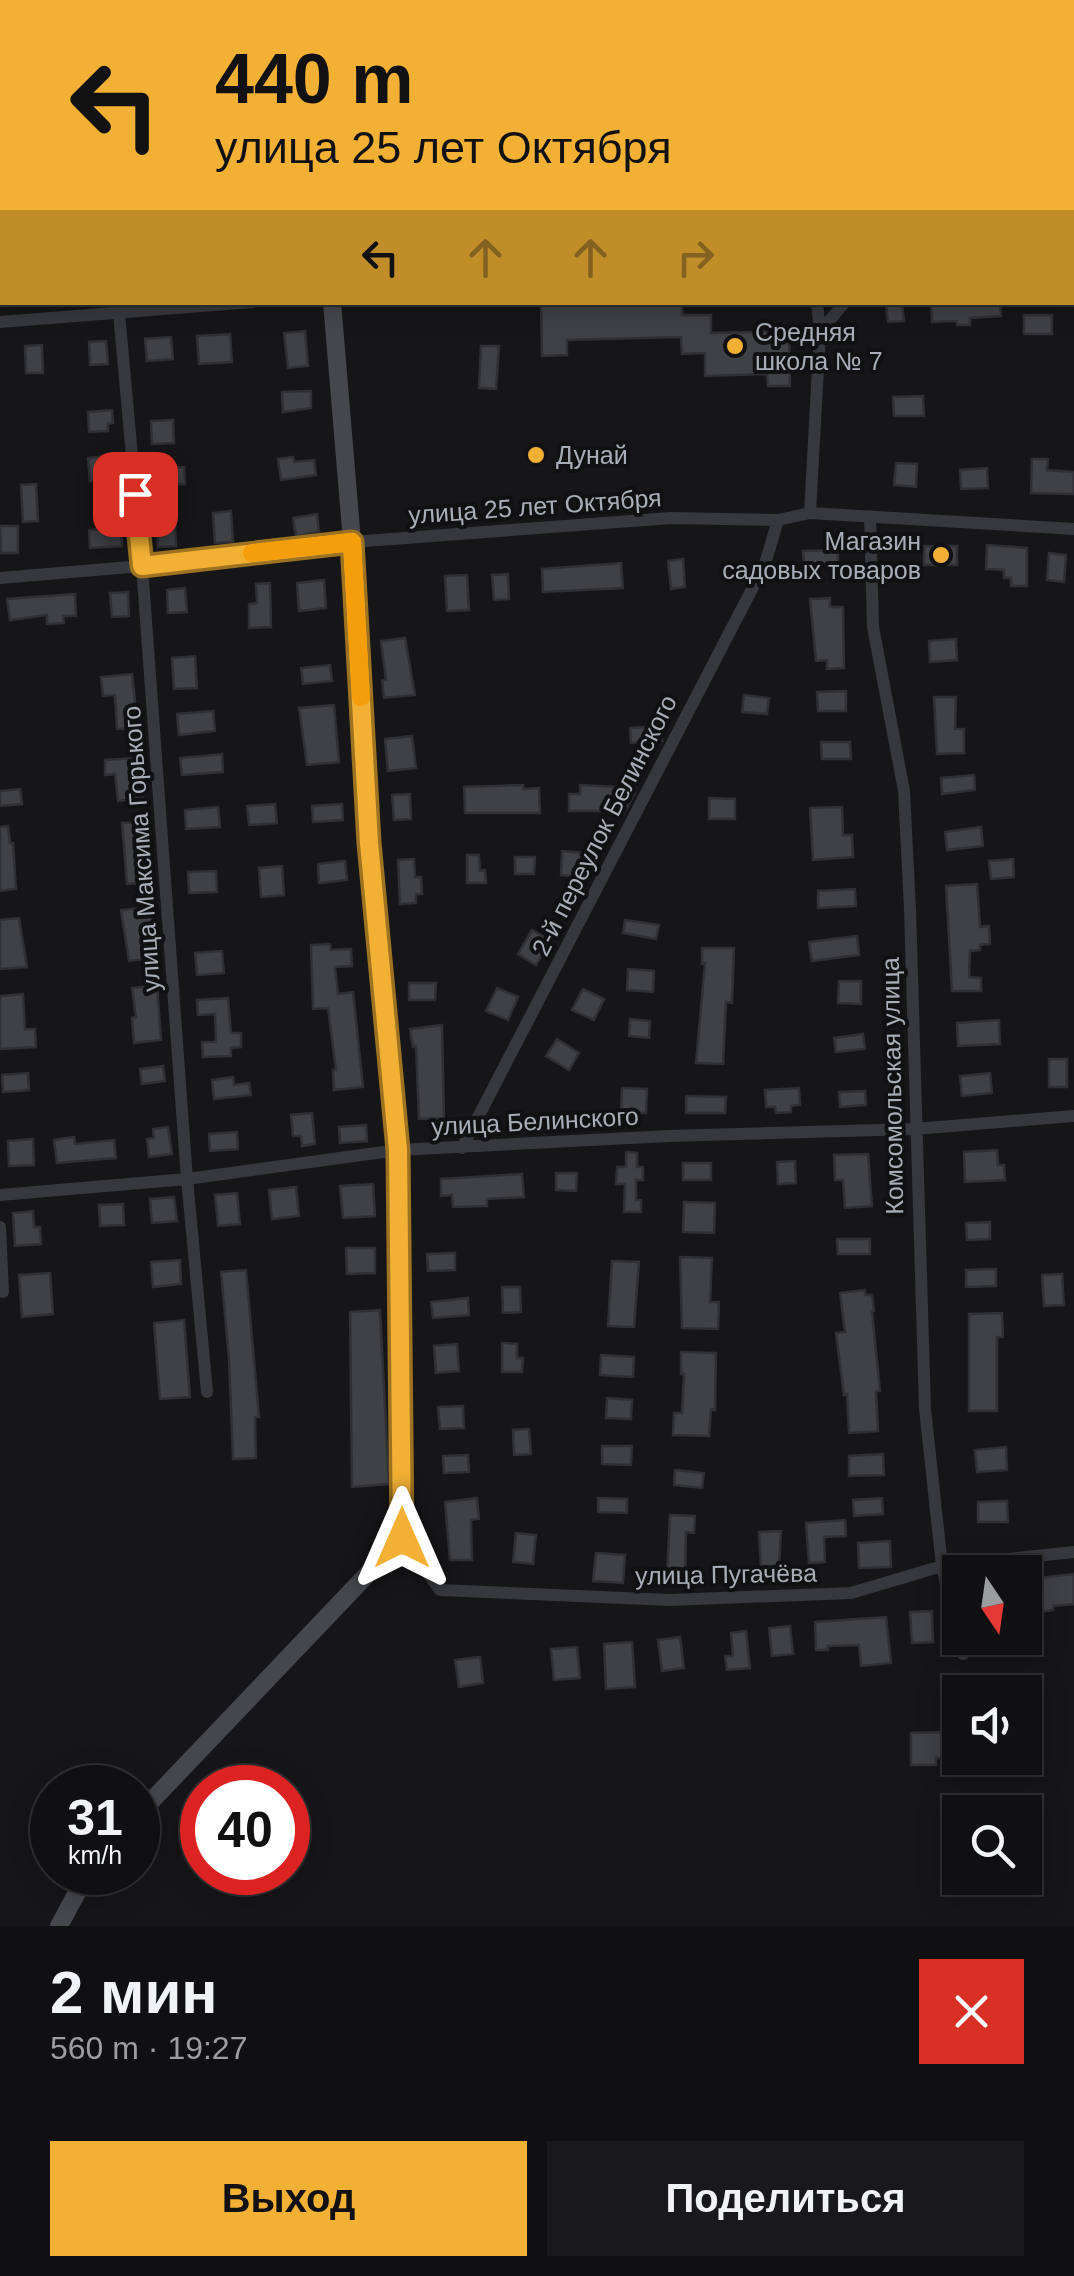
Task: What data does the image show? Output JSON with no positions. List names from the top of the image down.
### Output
{
  "streets": {
    "street": [
      "улица 25 лет Октября",
      "2-й переулок Белинского",
      "улица Максима Горького",
      "Комсомольская улица",
      "улица Белинского",
      "улица Пугачёва"
    ]
  },
  "crossings": [
    ["улица 25 лет Октября", "2-й переулок Белинского"],
    ["улица 25 лет Октября", "улица Максима Горького"],
    ["улица 25 лет Октября", "Комсомольская улица"],
    ["2-й переулок Белинского", "улица Белинского"],
    ["улица Максима Горького", "улица Белинского"],
    ["Комсомольская улица", "улица Белинского"],
    ["Комсомольская улица", "улица Пугачёва"]
  ],
  "places": ["Средняя школа № 7", "Дунай", "Магазин садовых товаров"],
  "north": "bottom",
  "page": {
    "turn": ["440 m", "улица 25 лет Октября"],
    "speed": "31 km/h",
    "limit": "40",
    "heading": ["2 мин", "560 m · 19:27"],
    "buttons": ["Выход", "Поделиться"]
  }
}
